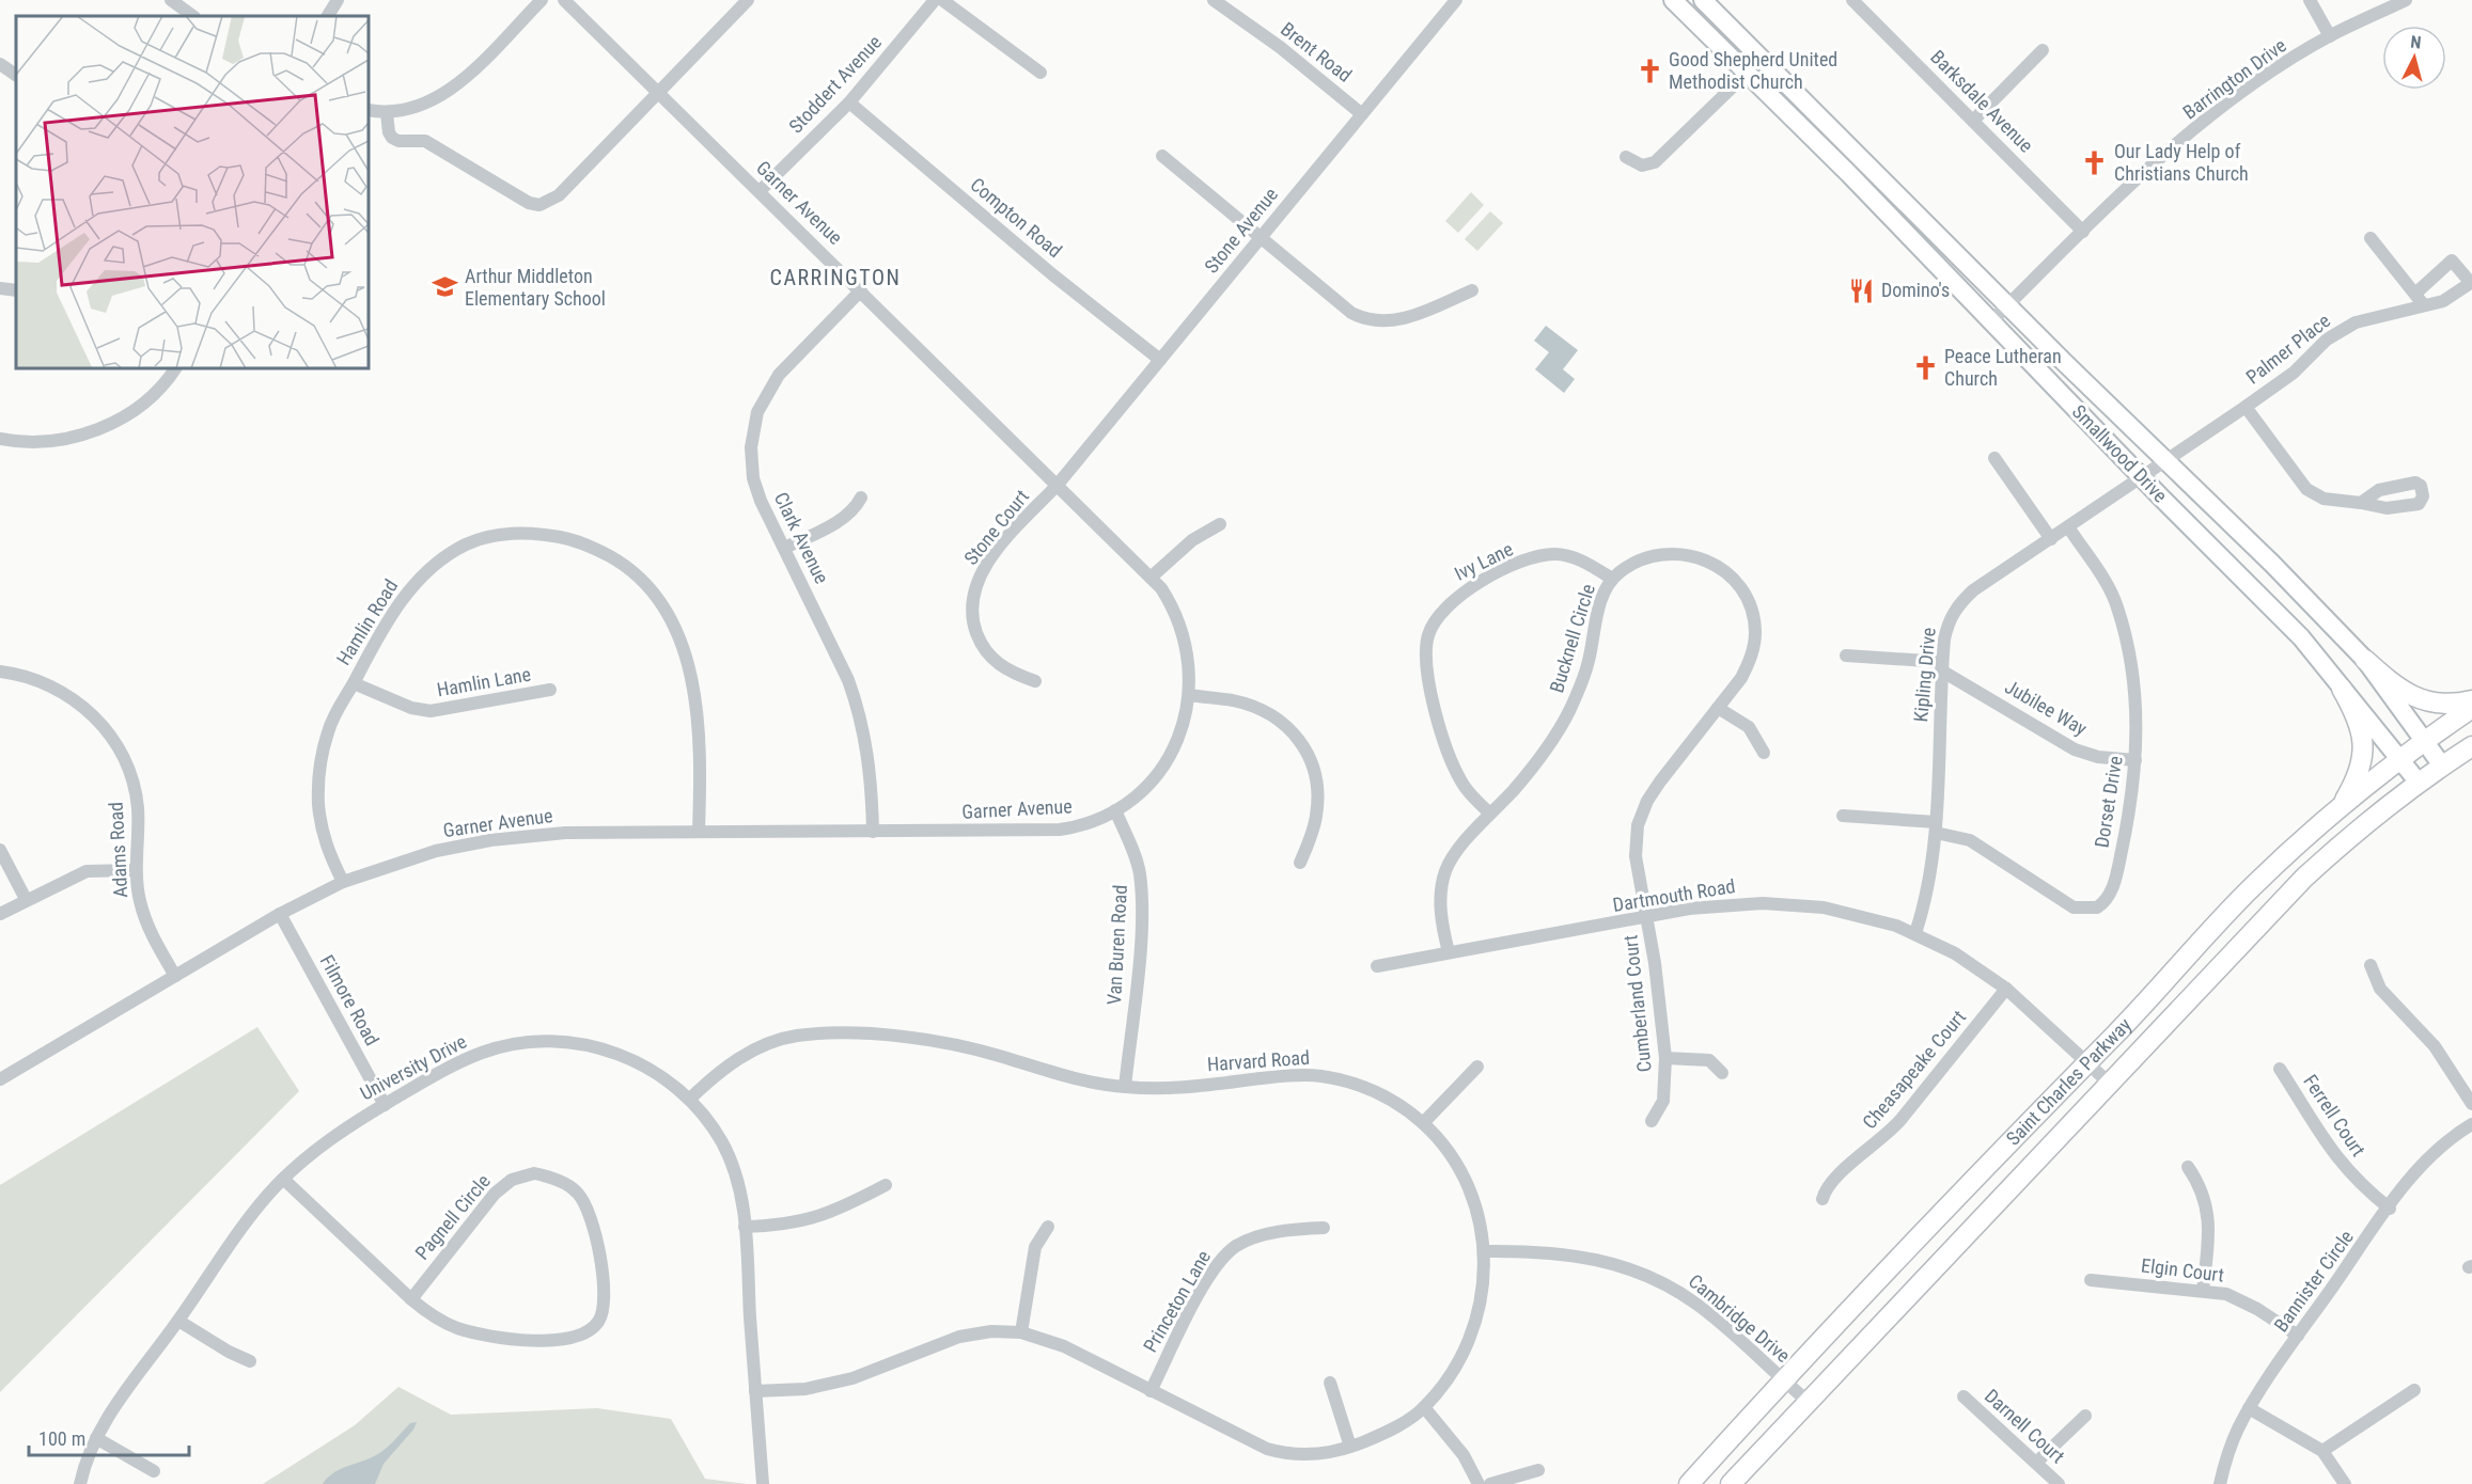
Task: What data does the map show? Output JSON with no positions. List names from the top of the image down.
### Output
{
  "streets": {
    "main road": ["Smallwood Drive", "Saint Charles Parkway"],
    "street": [
      "Brent Road",
      "Barrington Drive",
      "Stoddert Avenue",
      "Barksdale Avenue",
      "Garner Avenue",
      "Compton Road",
      "Stone Avenue",
      "Palmer Place",
      "Stone Court",
      "Clark Avenue",
      "Ivy Lane",
      "Hamlin Road",
      "Bucknell Circle",
      "Kipling Drive",
      "Hamlin Lane",
      "Jubilee Way",
      "Dorset Drive",
      "Adams Road",
      "Dartmouth Road",
      "Van Buren Road",
      "Filmore Road",
      "Cumberland Court",
      "Harvard Road",
      "University Drive",
      "Cheasapeake Court",
      "Ferrell Court",
      "Pagnell Circle",
      "Elgin Court",
      "Bannister Circle",
      "Princeton Lane",
      "Cambridge Drive",
      "Darnell Court"
    ]
  },
  "crossings": [
    ["Brent Road", "Stone Avenue"],
    ["Barrington Drive", "Barksdale Avenue"],
    ["Barrington Drive", "Smallwood Drive"],
    ["Stoddert Avenue", "Garner Avenue"],
    ["Stoddert Avenue", "Compton Road"],
    ["Garner Avenue", "Stone Avenue"],
    ["Garner Avenue", "Stone Court"],
    ["Garner Avenue", "Clark Avenue"],
    ["Garner Avenue", "Hamlin Road"],
    ["Garner Avenue", "Adams Road"],
    ["Garner Avenue", "Van Buren Road"],
    ["Garner Avenue", "Filmore Road"],
    ["Compton Road", "Stone Avenue"],
    ["Stone Avenue", "Stone Court"],
    ["Palmer Place", "Smallwood Drive"],
    ["Palmer Place", "Kipling Drive"],
    ["Smallwood Drive", "Kipling Drive"],
    ["Smallwood Drive", "Saint Charles Parkway"],
    ["Ivy Lane", "Bucknell Circle"],
    ["Hamlin Road", "Hamlin Lane"],
    ["Bucknell Circle", "Dartmouth Road"],
    ["Bucknell Circle", "Cumberland Court"],
    ["Kipling Drive", "Jubilee Way"],
    ["Kipling Drive", "Dorset Drive"],
    ["Kipling Drive", "Dartmouth Road"],
    ["Jubilee Way", "Dorset Drive"],
    ["Dartmouth Road", "Cumberland Court"],
    ["Dartmouth Road", "Cheasapeake Court"],
    ["Dartmouth Road", "Saint Charles Parkway"],
    ["Van Buren Road", "Harvard Road"],
    ["Filmore Road", "University Drive"],
    ["Harvard Road", "University Drive"],
    ["Harvard Road", "Princeton Lane"],
    ["Harvard Road", "Cambridge Drive"],
    ["University Drive", "Pagnell Circle"],
    ["Saint Charles Parkway", "Cambridge Drive"],
    ["Ferrell Court", "Bannister Circle"],
    ["Elgin Court", "Bannister Circle"]
  ],
  "districts": ["CARRINGTON"],
  "places": {
    "church": ["Good Shepherd United Methodist Church", "Our Lady Help of Christians Church", "Peace Lutheran Church"],
    "school or university": ["Arthur Middleton Elementary School"],
    "restaurant": ["Domino's"]
  },
  "scale_bar": "100 m",
  "north": "top"
}
